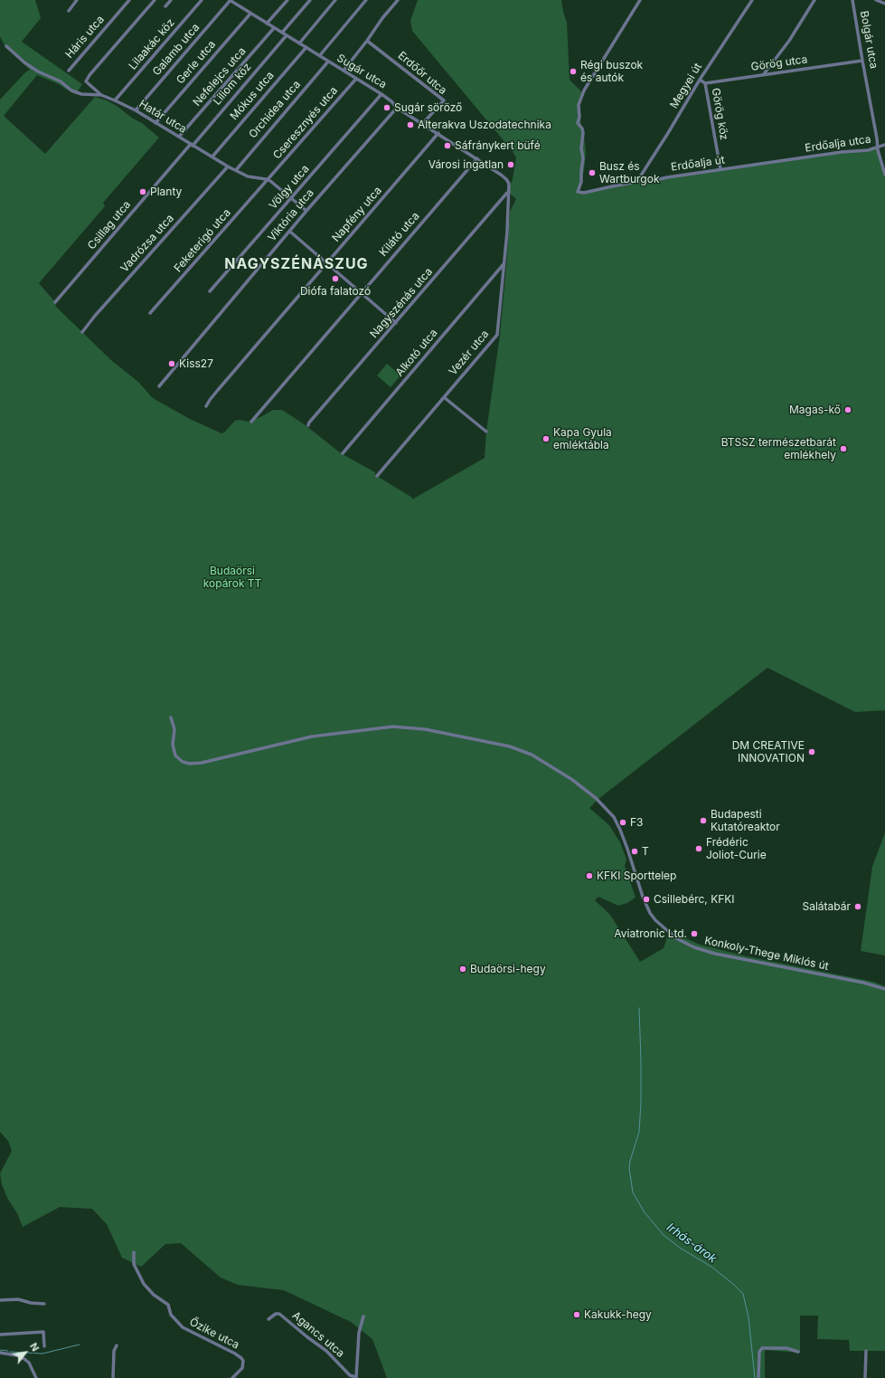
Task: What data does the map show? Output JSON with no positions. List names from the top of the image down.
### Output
{
  "streets": {
    "street": [
      "Háris utca",
      "Bolgár utca",
      "Lilaakác köz",
      "Galamb utca",
      "Gerle utca",
      "Görög utca",
      "Sugár utca",
      "Erdőőr utca",
      "Nefelejcs utca",
      "Liliom köz",
      "Megyei út",
      "Mókus utca",
      "Orchidea utca",
      "Görög köz",
      "Határ utca",
      "Cseresznyés utca",
      "Erdőalja utca",
      "Erdőalja út",
      "Völgy utca",
      "Napfény utca",
      "Viktória utca",
      "Csillag utca",
      "Kilátó utca",
      "Feketerigó utca",
      "Vadrózsa utca",
      "Nagyszénás utca",
      "Alkotó utca",
      "Vezér utca",
      "Konkoly-Thege Miklós út",
      "Őzike utca",
      "Agancs utca"
    ]
  },
  "crossings": [
    ["Bolgár utca", "Görög utca"],
    ["Bolgár utca", "Erdőalja utca"],
    ["Lilaakác köz", "Határ utca"],
    ["Galamb utca", "Sugár utca"],
    ["Galamb utca", "Határ utca"],
    ["Gerle utca", "Sugár utca"],
    ["Gerle utca", "Határ utca"],
    ["Görög utca", "Görög köz"],
    ["Sugár utca", "Erdőőr utca"],
    ["Sugár utca", "Nefelejcs utca"],
    ["Sugár utca", "Liliom köz"],
    ["Sugár utca", "Mókus utca"],
    ["Sugár utca", "Orchidea utca"],
    ["Sugár utca", "Cseresznyés utca"],
    ["Sugár utca", "Völgy utca"],
    ["Sugár utca", "Napfény utca"],
    ["Sugár utca", "Viktória utca"],
    ["Sugár utca", "Kilátó utca"],
    ["Sugár utca", "Nagyszénás utca"],
    ["Sugár utca", "Vezér utca"],
    ["Nefelejcs utca", "Határ utca"],
    ["Liliom köz", "Határ utca"],
    ["Liliom köz", "Csillag utca"],
    ["Megyei út", "Erdőalja út"],
    ["Mókus utca", "Határ utca"],
    ["Orchidea utca", "Határ utca"],
    ["Görög köz", "Erdőalja út"],
    ["Határ utca", "Cseresznyés utca"],
    ["Határ utca", "Völgy utca"],
    ["Határ utca", "Viktória utca"],
    ["Határ utca", "Csillag utca"],
    ["Határ utca", "Feketerigó utca"],
    ["Határ utca", "Vadrózsa utca"],
    ["Cseresznyés utca", "Feketerigó utca"],
    ["Erdőalja utca", "Erdőalja út"],
    ["Nagyszénás utca", "Vezér utca"],
    ["Alkotó utca", "Vezér utca"]
  ],
  "districts": ["NAGYSZÉNÁSZUG"],
  "water": ["Irhás-árok"],
  "parks": ["Budaörsi kopárok TT"],
  "places": [
    "Régi buszok és autók",
    "Sugár söröző",
    "Alterakva Uszodatechnika",
    "Sáfránykert büfé",
    "Városi ingatlan",
    "Busz és Wartburgok",
    "Planty",
    "Diófa falatozó",
    "Kiss27",
    "Magas-kő",
    "Kapa Gyula emléktábla",
    "BTSSZ természetbarát emlékhely",
    "DM CREATIVE INNOVATION",
    "Budapesti Kutatóreaktor",
    "F3",
    "Frédéric Joliot-Curie",
    "T",
    "KFKI Sporttelep",
    "Csillebérc, KFKI",
    "Salátabár",
    "Aviatronic Ltd.",
    "Budaörsi-hegy",
    "Kakukk-hegy"
  ],
  "north": "top right"
}
